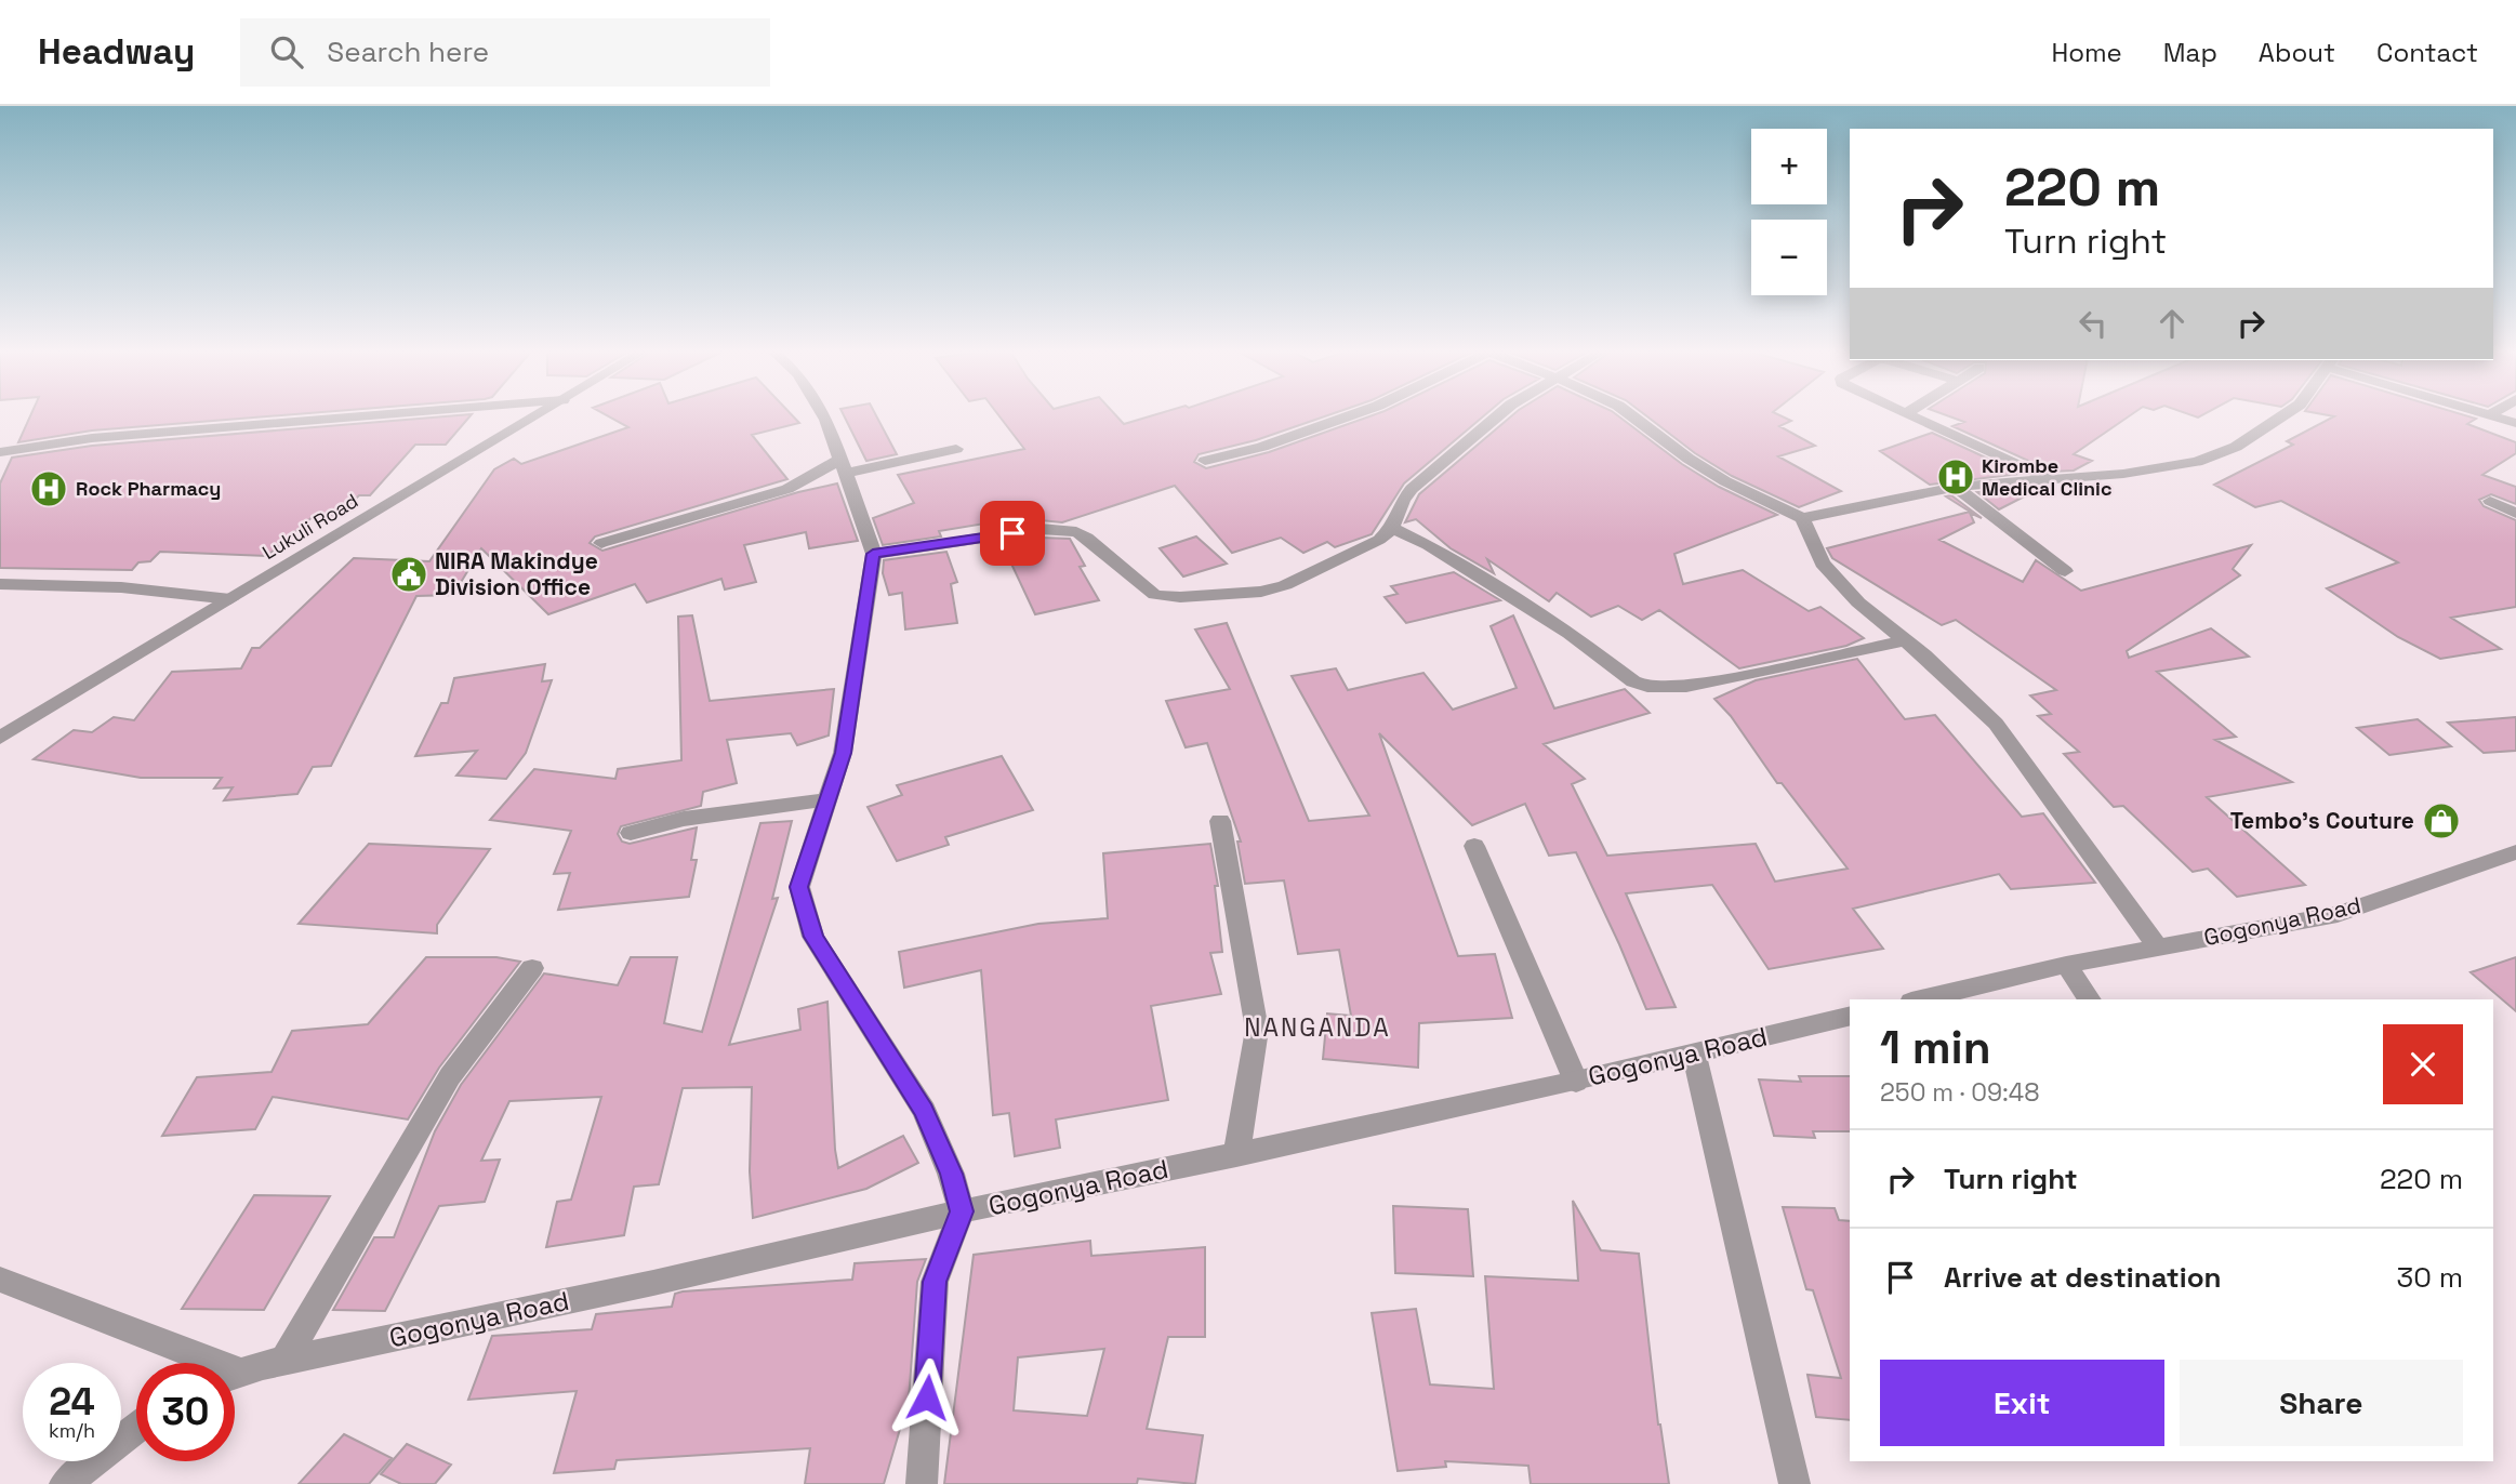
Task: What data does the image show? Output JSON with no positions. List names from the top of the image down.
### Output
{
  "streets": {
    "street": ["Lukuli Road", "Gogonya Road"]
  },
  "districts": ["NANGANDA"],
  "places": {
    "hospital": ["Kirombe Medical Clinic", "Rock Pharmacy"],
    "public building": ["NIRA Makindye Division Office"],
    "shop": ["Tembo's Couture"]
  },
  "page": {
    "header": "Headway",
    "search": "Search here",
    "nav": [
      "Home",
      "Map",
      "About",
      "Contact"
    ],
    "map_buttons": ["+", "−"],
    "turn": ["220 m", "Turn right"],
    "heading": ["1 min", "250 m · 09:48"],
    "list": [
      {
        "name": "Turn right",
        "value": "220 m"
      },
      {
        "name": "Arrive at destination",
        "value": "30 m"
      }
    ],
    "buttons": ["Exit", "Share"],
    "speed": "24 km/h",
    "limit": "30"
  }
}
